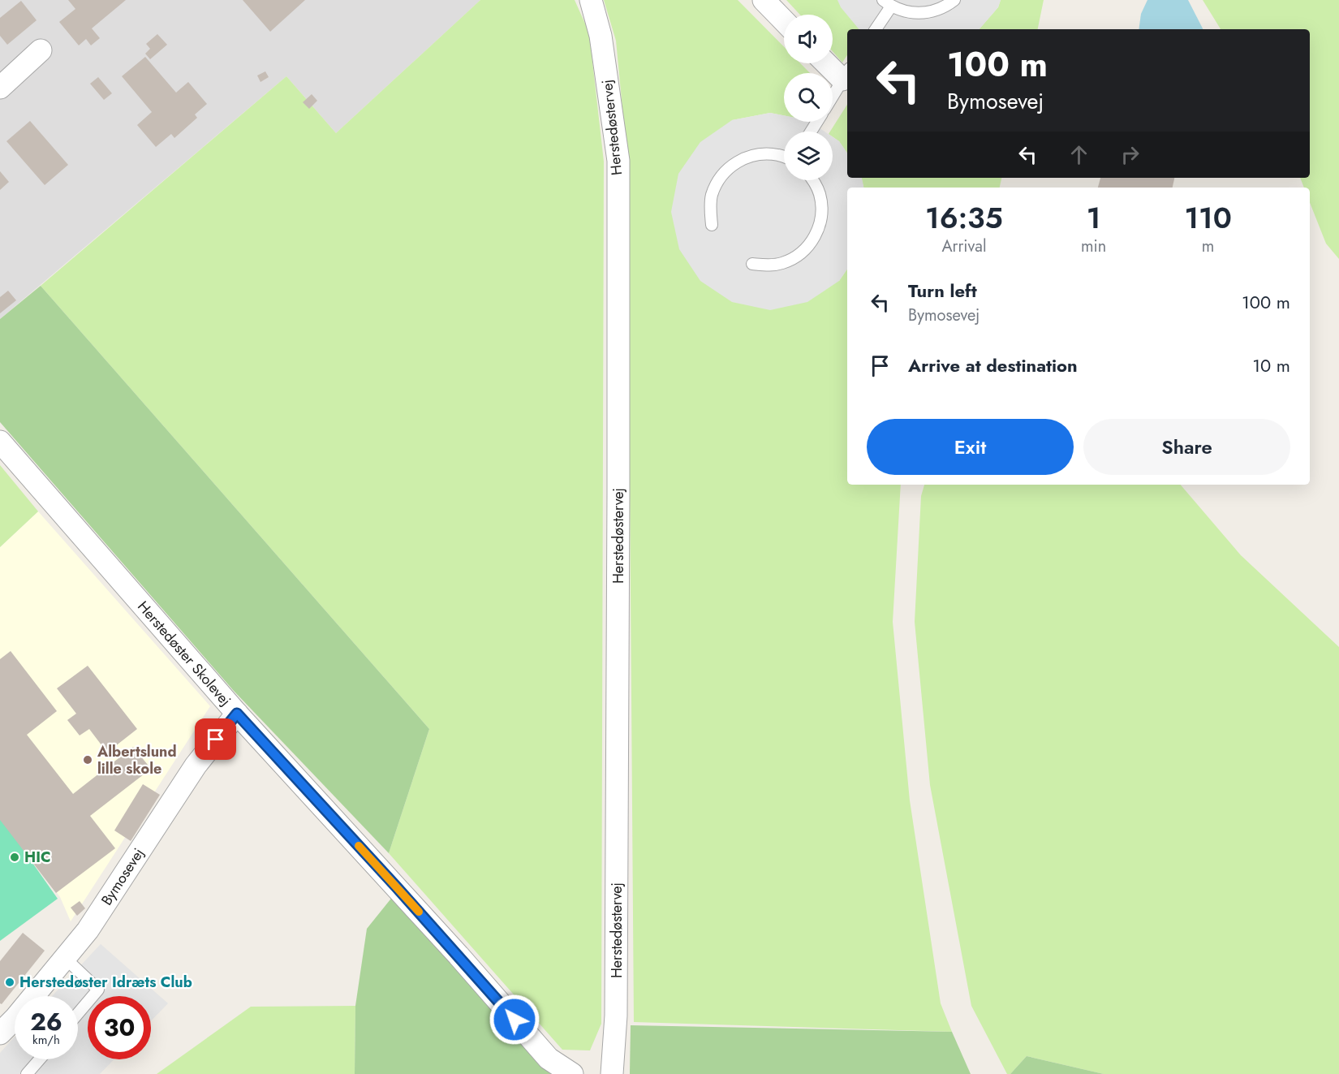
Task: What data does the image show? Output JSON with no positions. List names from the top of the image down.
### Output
{
  "streets": {
    "street": ["Herstedøstervej", "Herstedøster Skolevej", "Bymosevej"]
  },
  "crossings": [
    ["Herstedøster Skolevej", "Bymosevej"]
  ],
  "places": ["Albertslund lille skole", "HIC", "Herstedøster Idræts Club"],
  "page": {
    "turn": ["100 m", "Bymosevej"],
    "eta": [
      "16:35",
      "Arrival",
      "1",
      "min",
      "110",
      "m"
    ],
    "list": [
      {
        "name": "Turn left",
        "note": "Bymosevej",
        "value": "100 m"
      },
      {
        "name": "Arrive at destination",
        "value": "10 m"
      }
    ],
    "buttons": ["Exit", "Share"],
    "speed": "26 km/h",
    "limit": "30"
  }
}
